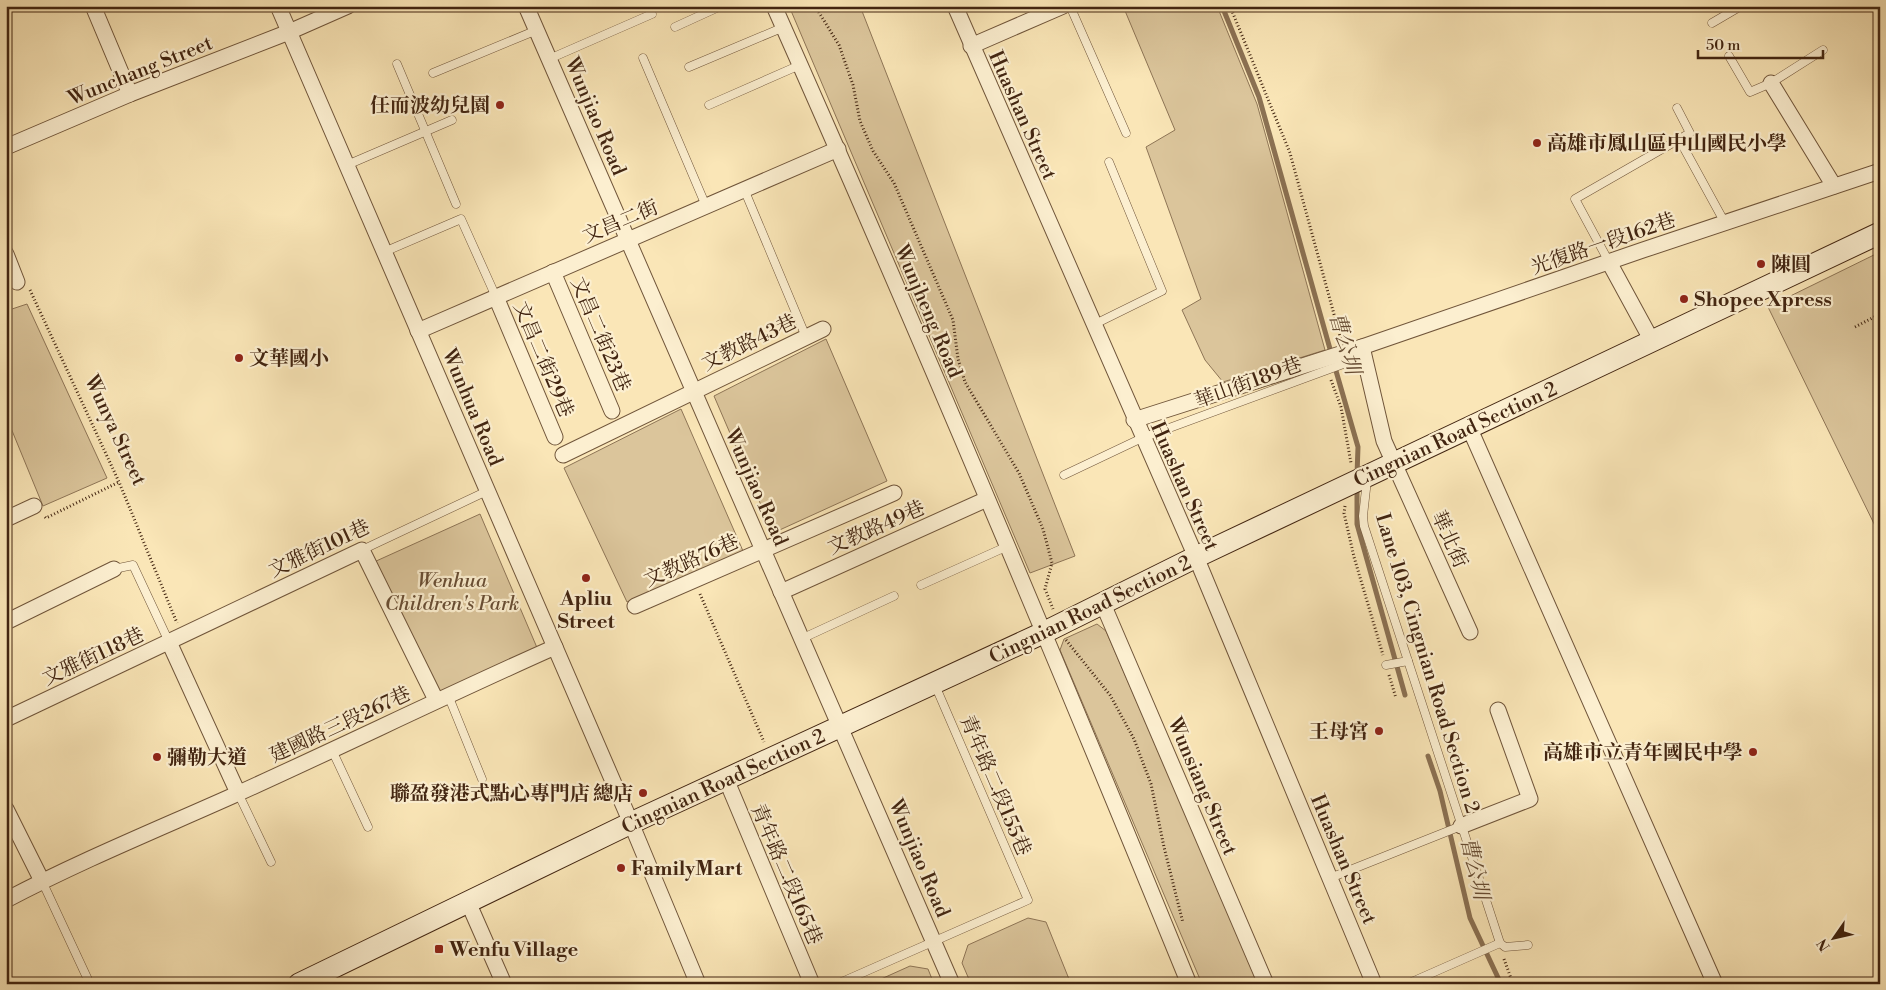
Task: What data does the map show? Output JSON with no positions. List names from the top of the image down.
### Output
{
  "streets": {
    "street": [
      "Wunchang Street",
      "Huashan Street",
      "Wunjiao Road",
      "文昌二街",
      "光復路一段162巷",
      "Wunjheng Road",
      "文昌二街23巷",
      "文教路43巷",
      "文昌二街29巷",
      "Wunhua Road",
      "Cingnian Road Section 2",
      "文教路49巷",
      "華北街",
      "文雅街101巷",
      "文教路76巷",
      "文雅街118巷",
      "建國路三段267巷",
      "Wunsiang Street",
      "青年路二段165巷"
    ],
    "lane": ["華山街189巷", "Lane 103, Cingnian Road Section 2", "青年路二段155巷"],
    "path": ["Wunya Street"]
  },
  "crossings": [
    ["Wunchang Street", "Wunhua Road"],
    ["Huashan Street", "光復路一段162巷"],
    ["Huashan Street", "華山街189巷"],
    ["Huashan Street", "Cingnian Road Section 2"],
    ["Wunjiao Road", "文昌二街"],
    ["Wunjiao Road", "文教路43巷"],
    ["Wunjiao Road", "Cingnian Road Section 2"],
    ["Wunjiao Road", "文教路49巷"],
    ["Wunjiao Road", "文教路76巷"],
    ["Wunjiao Road", "青年路二段155巷"],
    ["文昌二街", "Wunjheng Road"],
    ["文昌二街", "文昌二街23巷"],
    ["文昌二街", "文昌二街29巷"],
    ["文昌二街", "Wunhua Road"],
    ["光復路一段162巷", "華山街189巷"],
    ["光復路一段162巷", "華北街"],
    ["Wunjheng Road", "Cingnian Road Section 2"],
    ["Wunjheng Road", "文教路49巷"],
    ["Wunhua Road", "Cingnian Road Section 2"],
    ["Wunhua Road", "文雅街101巷"],
    ["Wunhua Road", "建國路三段267巷"],
    ["Wunya Street", "文雅街101巷"],
    ["Cingnian Road Section 2", "華北街"],
    ["Cingnian Road Section 2", "Lane 103, Cingnian Road Section 2"],
    ["Cingnian Road Section 2", "青年路二段155巷"],
    ["Cingnian Road Section 2", "Wunsiang Street"],
    ["Cingnian Road Section 2", "青年路二段165巷"],
    ["文雅街101巷", "文雅街118巷"]
  ],
  "water": ["曹公圳"],
  "parks": ["Wenhua Children's Park"],
  "places": {
    "other": [
      "任而波幼兒園",
      "高雄市鳳山區中山國民小學",
      "陳圓",
      "Shopee Xpress",
      "文華國小",
      "Apliu Street",
      "王母宮",
      "高雄市立青年國民中學",
      "彌勒大道",
      "聯盈發港式點心專門店 總店",
      "FamilyMart"
    ],
    "transit": ["Wenfu Village"]
  },
  "scale_bar": "50 m",
  "north": "bottom left"
}
